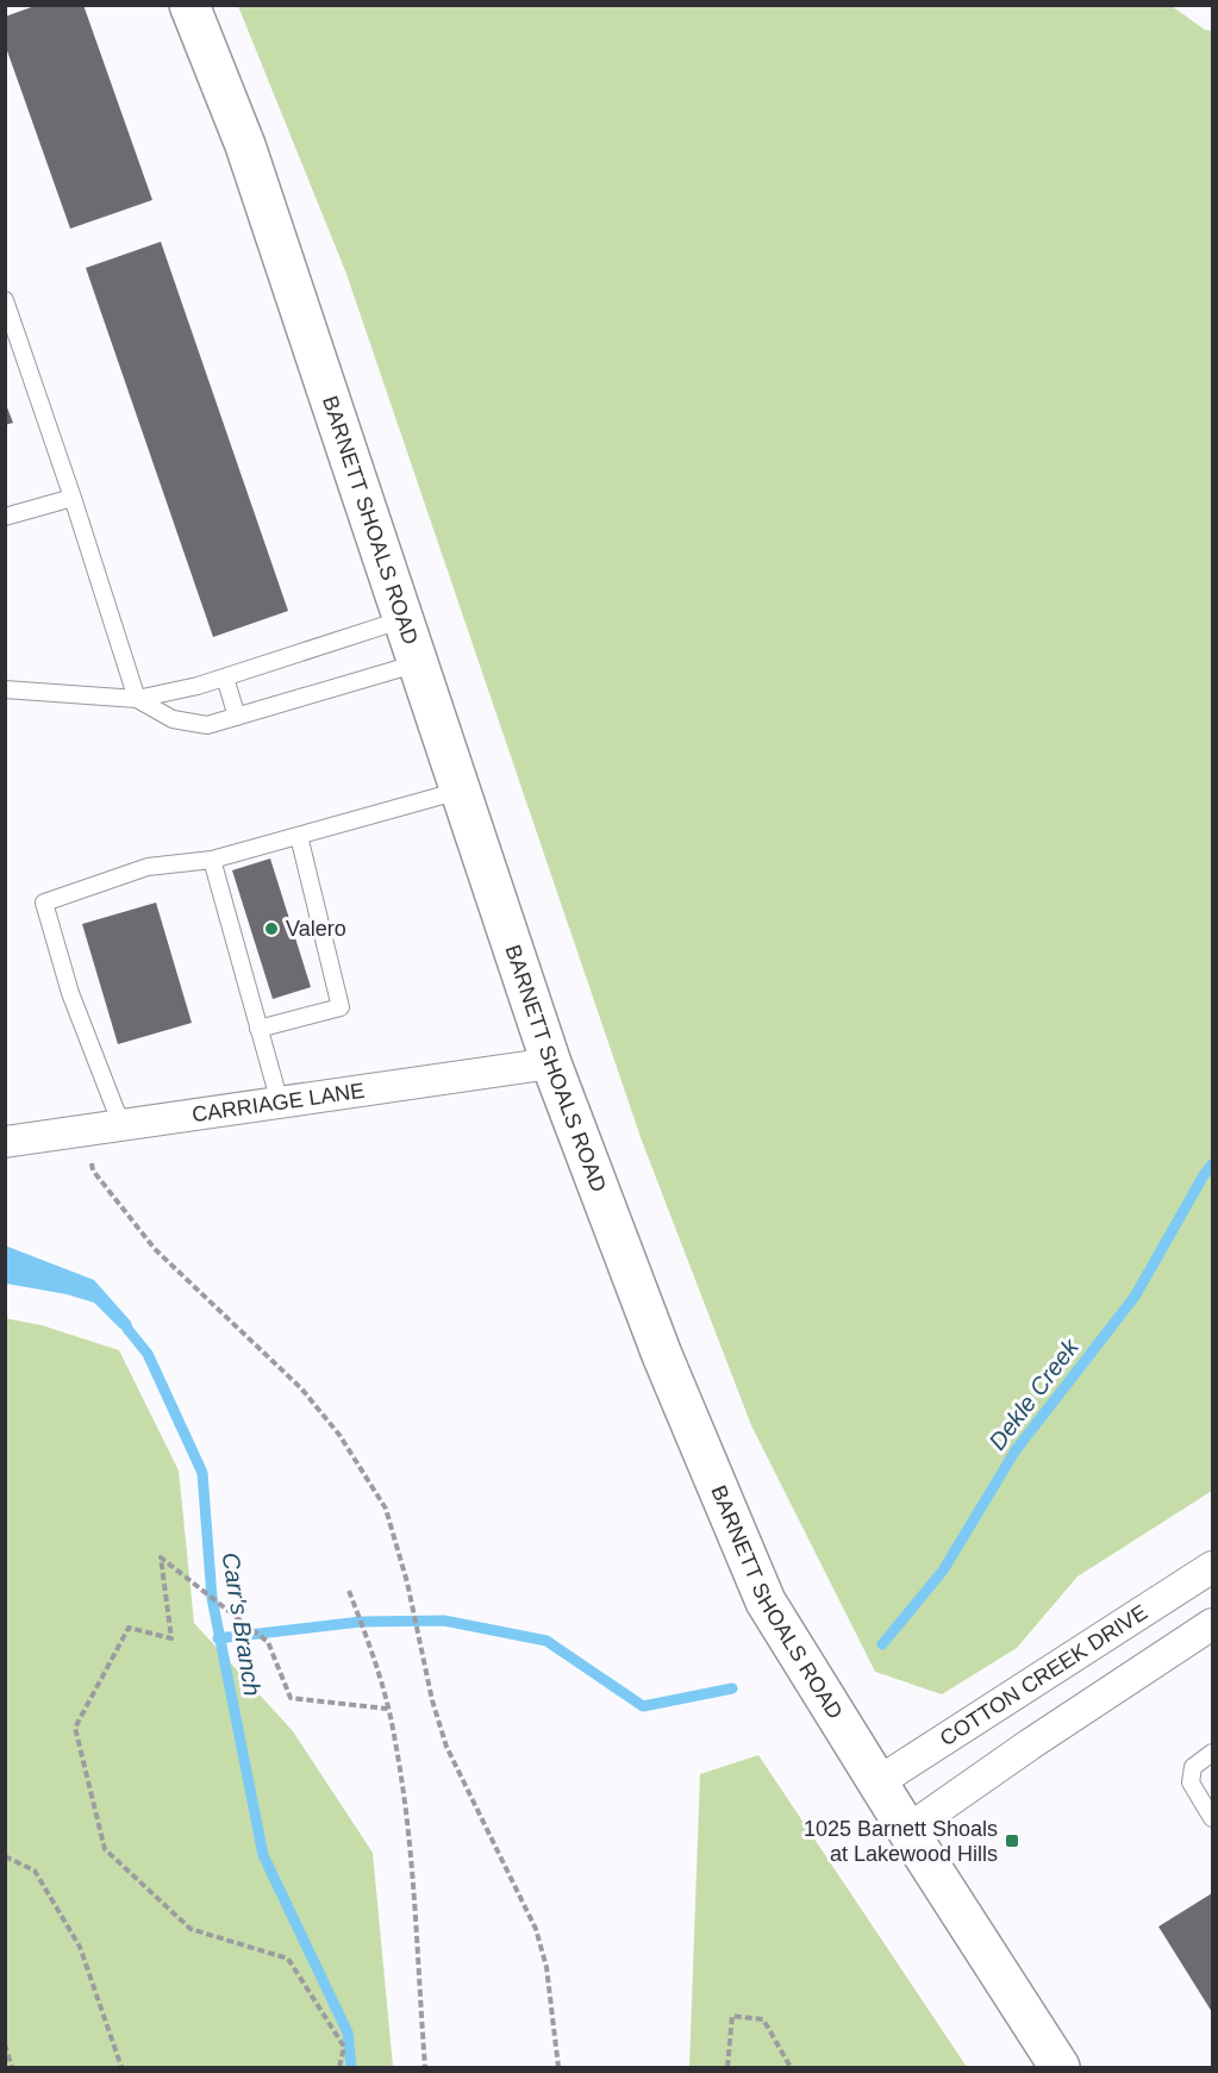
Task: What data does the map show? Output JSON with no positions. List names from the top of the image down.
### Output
{
  "streets": {
    "main road": ["BARNETT SHOALS ROAD"],
    "street": ["CARRIAGE LANE", "COTTON CREEK DRIVE"]
  },
  "crossings": [
    ["BARNETT SHOALS ROAD", "CARRIAGE LANE"],
    ["BARNETT SHOALS ROAD", "COTTON CREEK DRIVE"]
  ],
  "water": ["Dekle Creek", "Carr's Branch"],
  "places": {
    "other": ["Valero"],
    "transit": ["1025 Barnett Shoals at Lakewood Hills"]
  }
}
